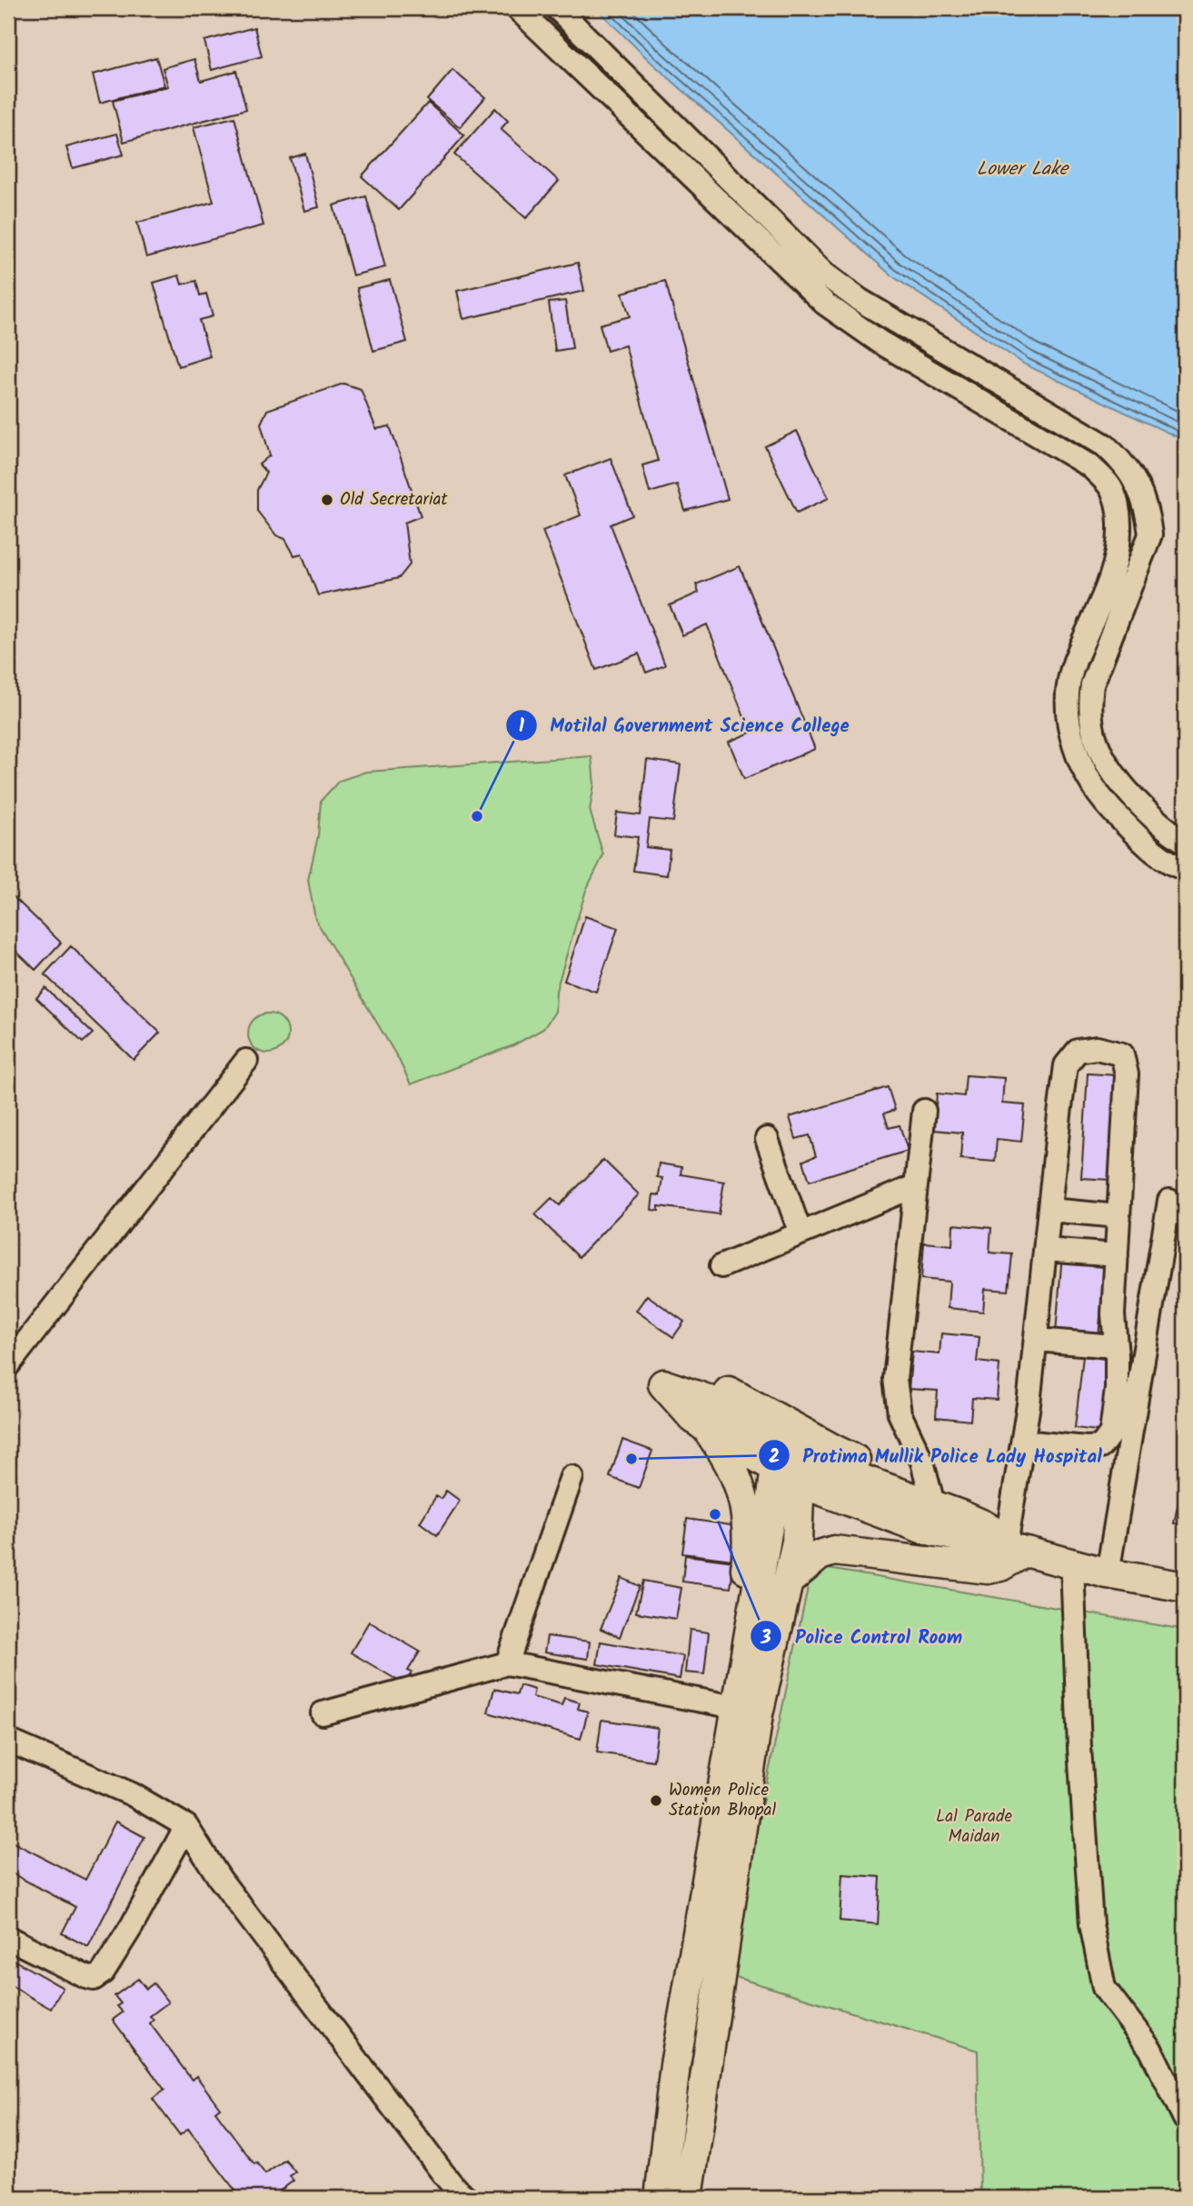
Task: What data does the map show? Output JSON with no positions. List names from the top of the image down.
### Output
{
  "water": ["Lower Lake"],
  "parks": ["Lal Parade Maidan"],
  "places": [
    "Old Secretariat",
    "Motilal Government Science College",
    "Protima Mullik Police Lady Hospital",
    "Police Control Room",
    "Women Police Station Bhopal"
  ]
}
